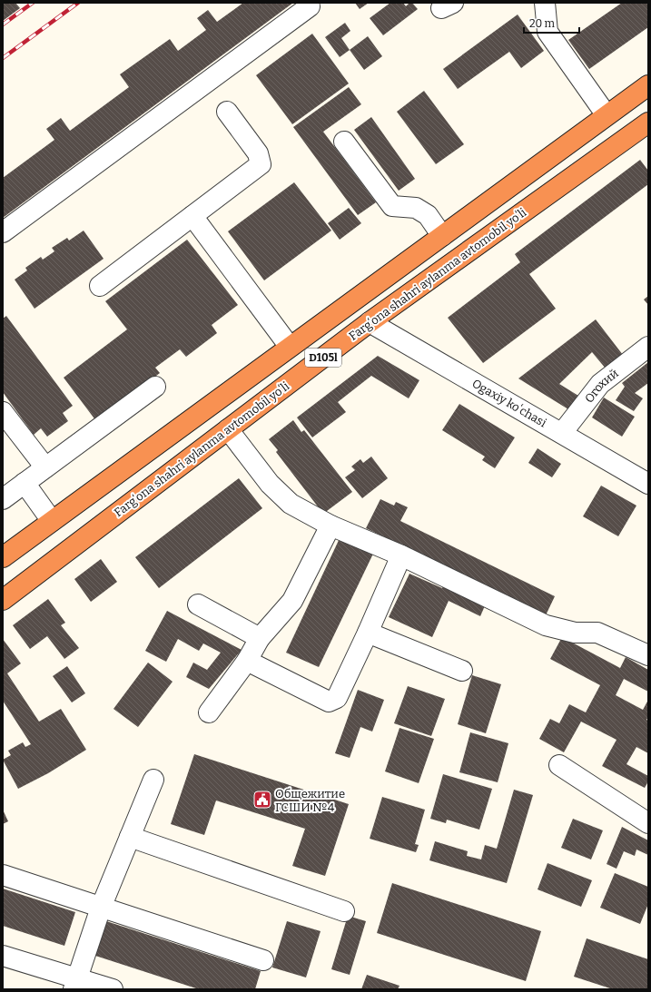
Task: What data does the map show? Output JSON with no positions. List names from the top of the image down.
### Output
{
  "streets": {
    "highway": ["Fargʻona shahri aylanma avtomobil yoʻli", "D105l"],
    "street": ["Огохий", "Ogaxiy koʻchasi"]
  },
  "crossings": [
    ["Fargʻona shahri aylanma avtomobil yoʻli", "Ogaxiy koʻchasi"],
    ["Огохий", "Ogaxiy koʻchasi"]
  ],
  "places": {
    "public building": ["Общежитие ГСШИ №4"]
  },
  "scale_bar": "20 m"
}
